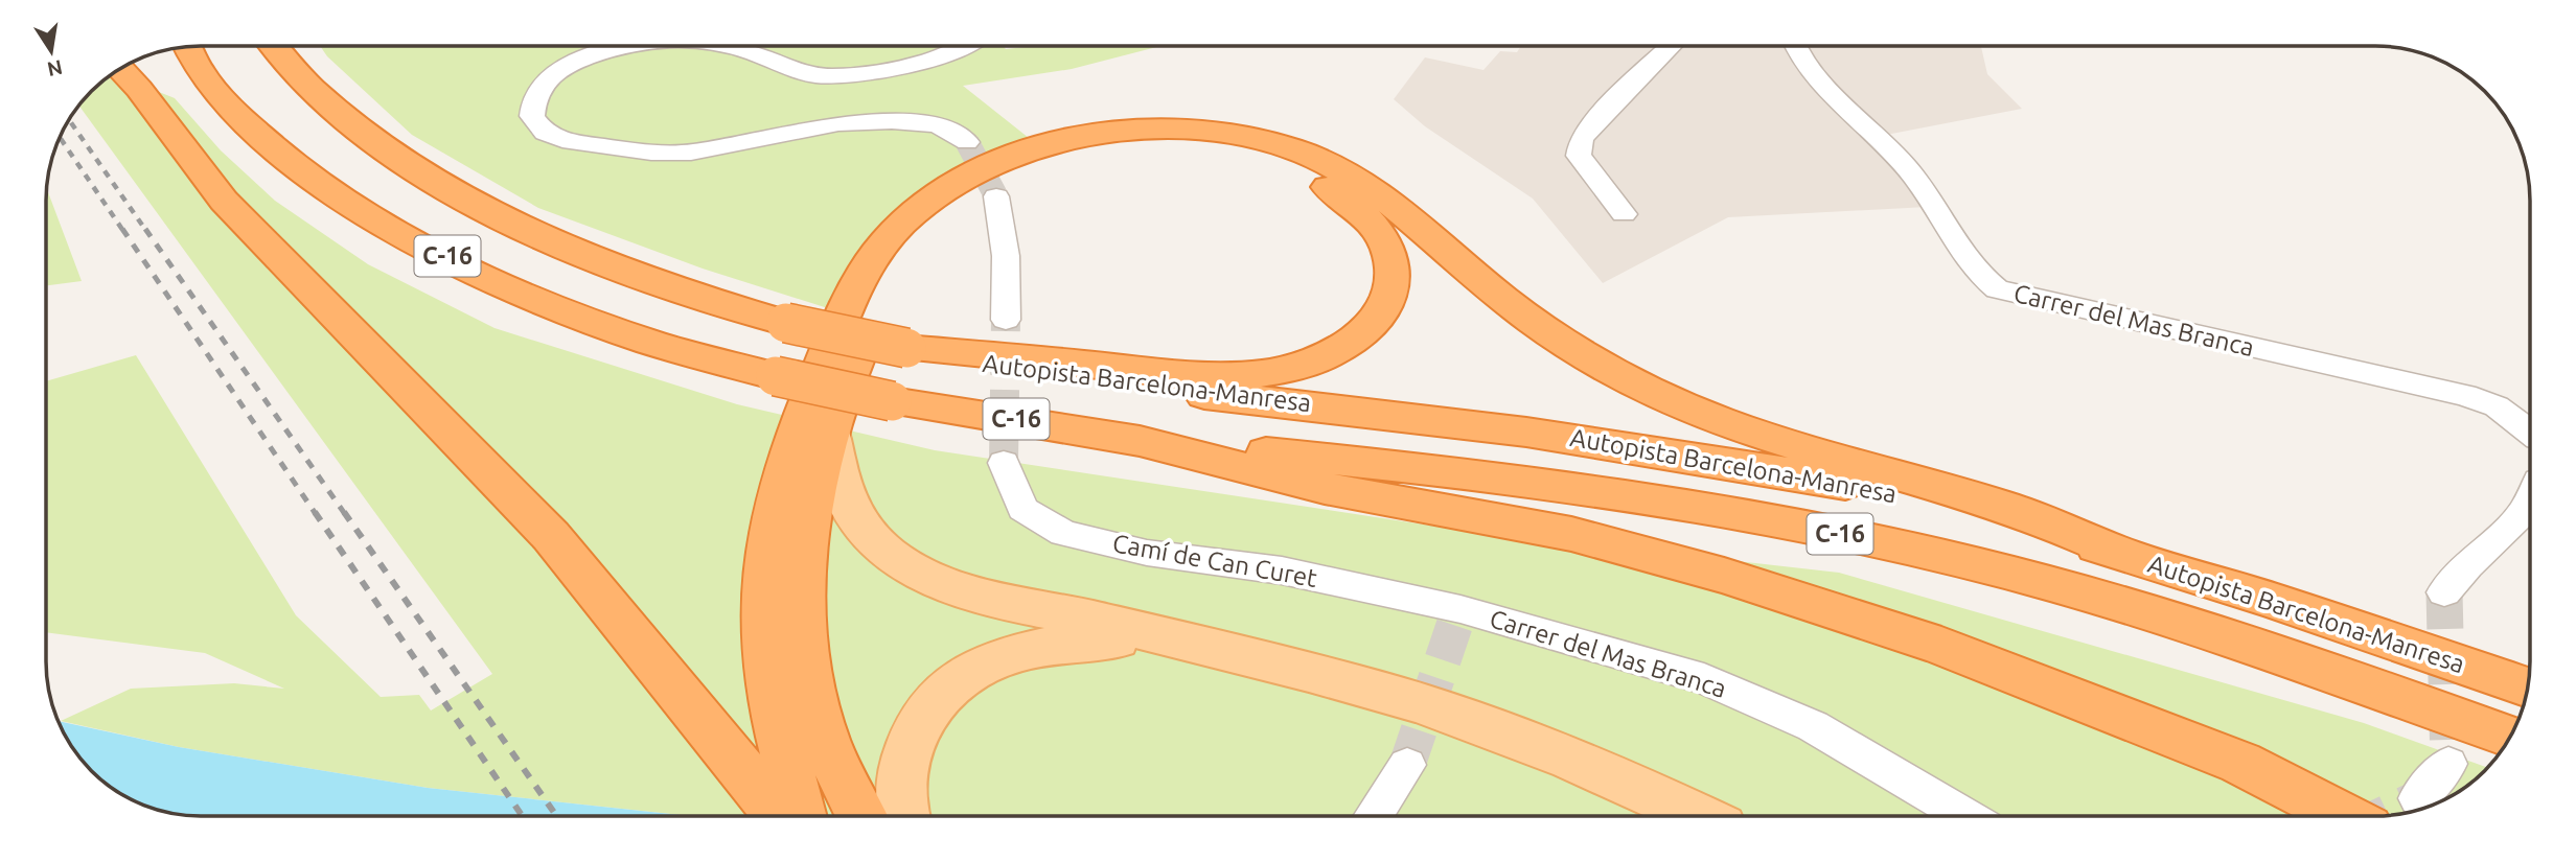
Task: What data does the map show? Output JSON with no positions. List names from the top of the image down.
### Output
{
  "streets": {
    "highway": ["C-16", "Autopista Barcelona-Manresa"],
    "street": ["Carrer del Mas Branca", "Camí de Can Curet"]
  },
  "crossings": [
    ["C-16", "Autopista Barcelona-Manresa"],
    ["Carrer del Mas Branca", "Camí de Can Curet"]
  ],
  "north": "bottom"
}
